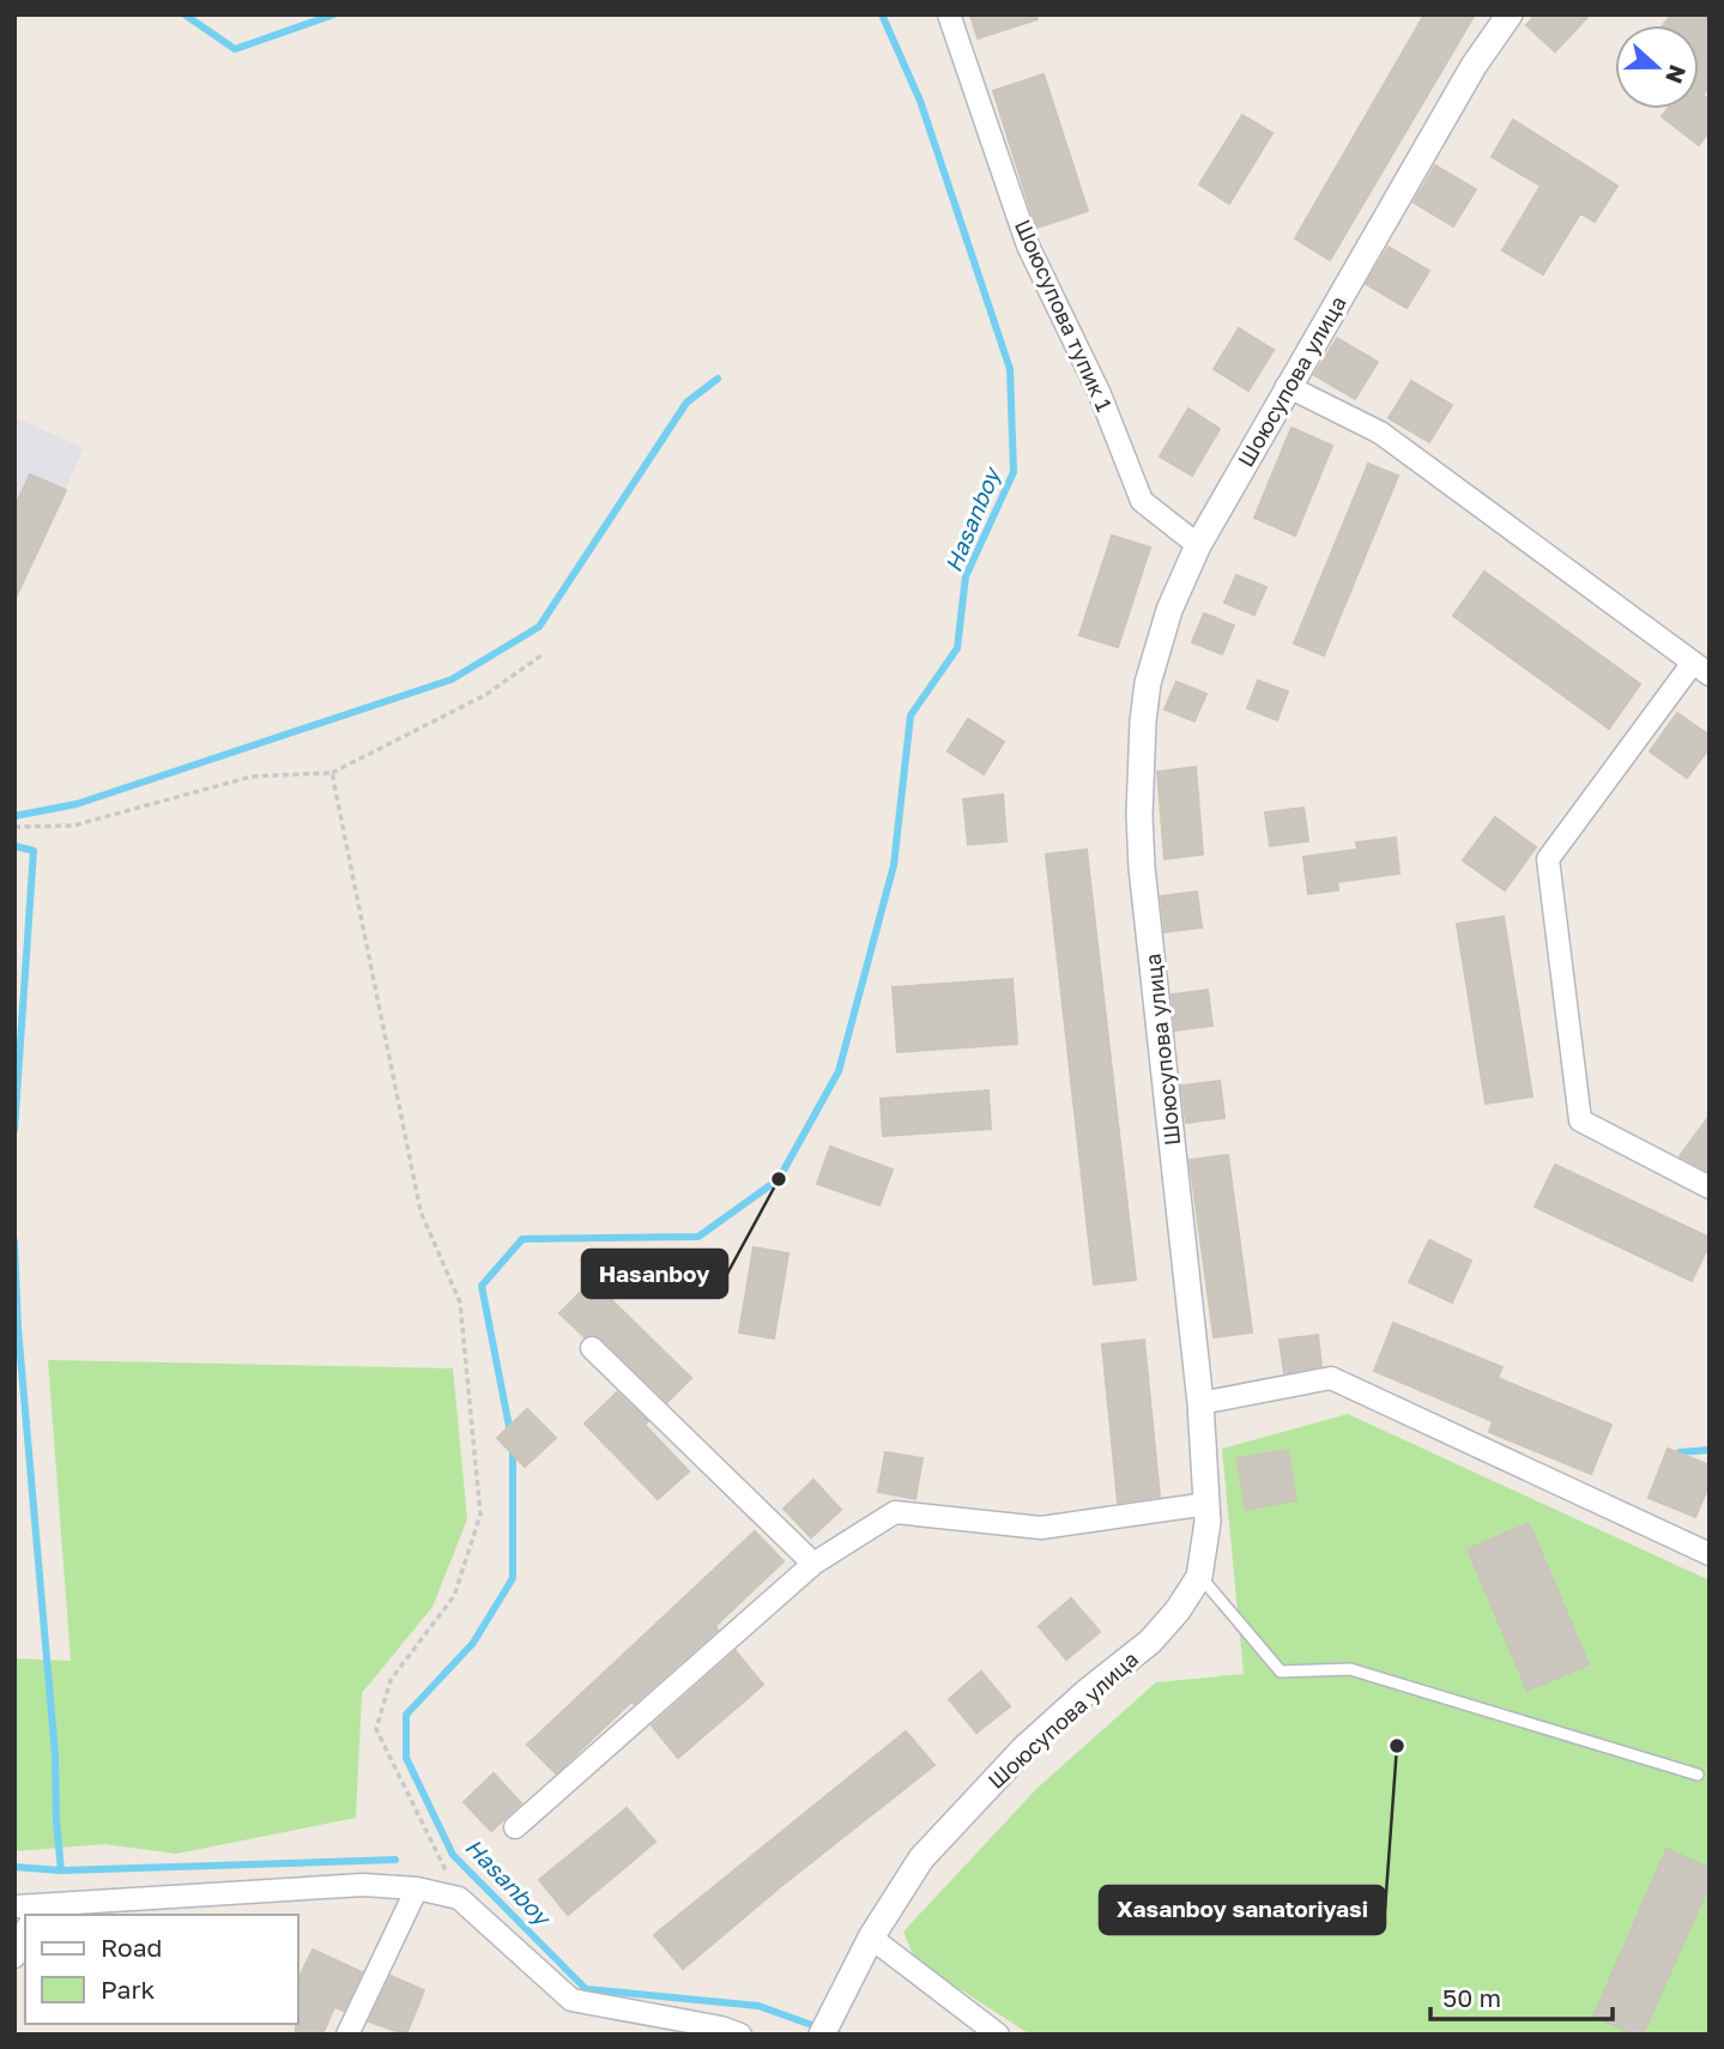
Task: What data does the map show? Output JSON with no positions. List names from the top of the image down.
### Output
{
  "streets": {
    "street": ["Шоюсупова тупик 1", "Шоюсупова улица"]
  },
  "crossings": [
    ["Шоюсупова тупик 1", "Шоюсупова улица"]
  ],
  "water": ["Hasanboy"],
  "places": ["Hasanboy", "Xasanboy sanatoriyasi"],
  "legend": ["Road", "Park"],
  "scale_bar": "50 m",
  "north": "right"
}
